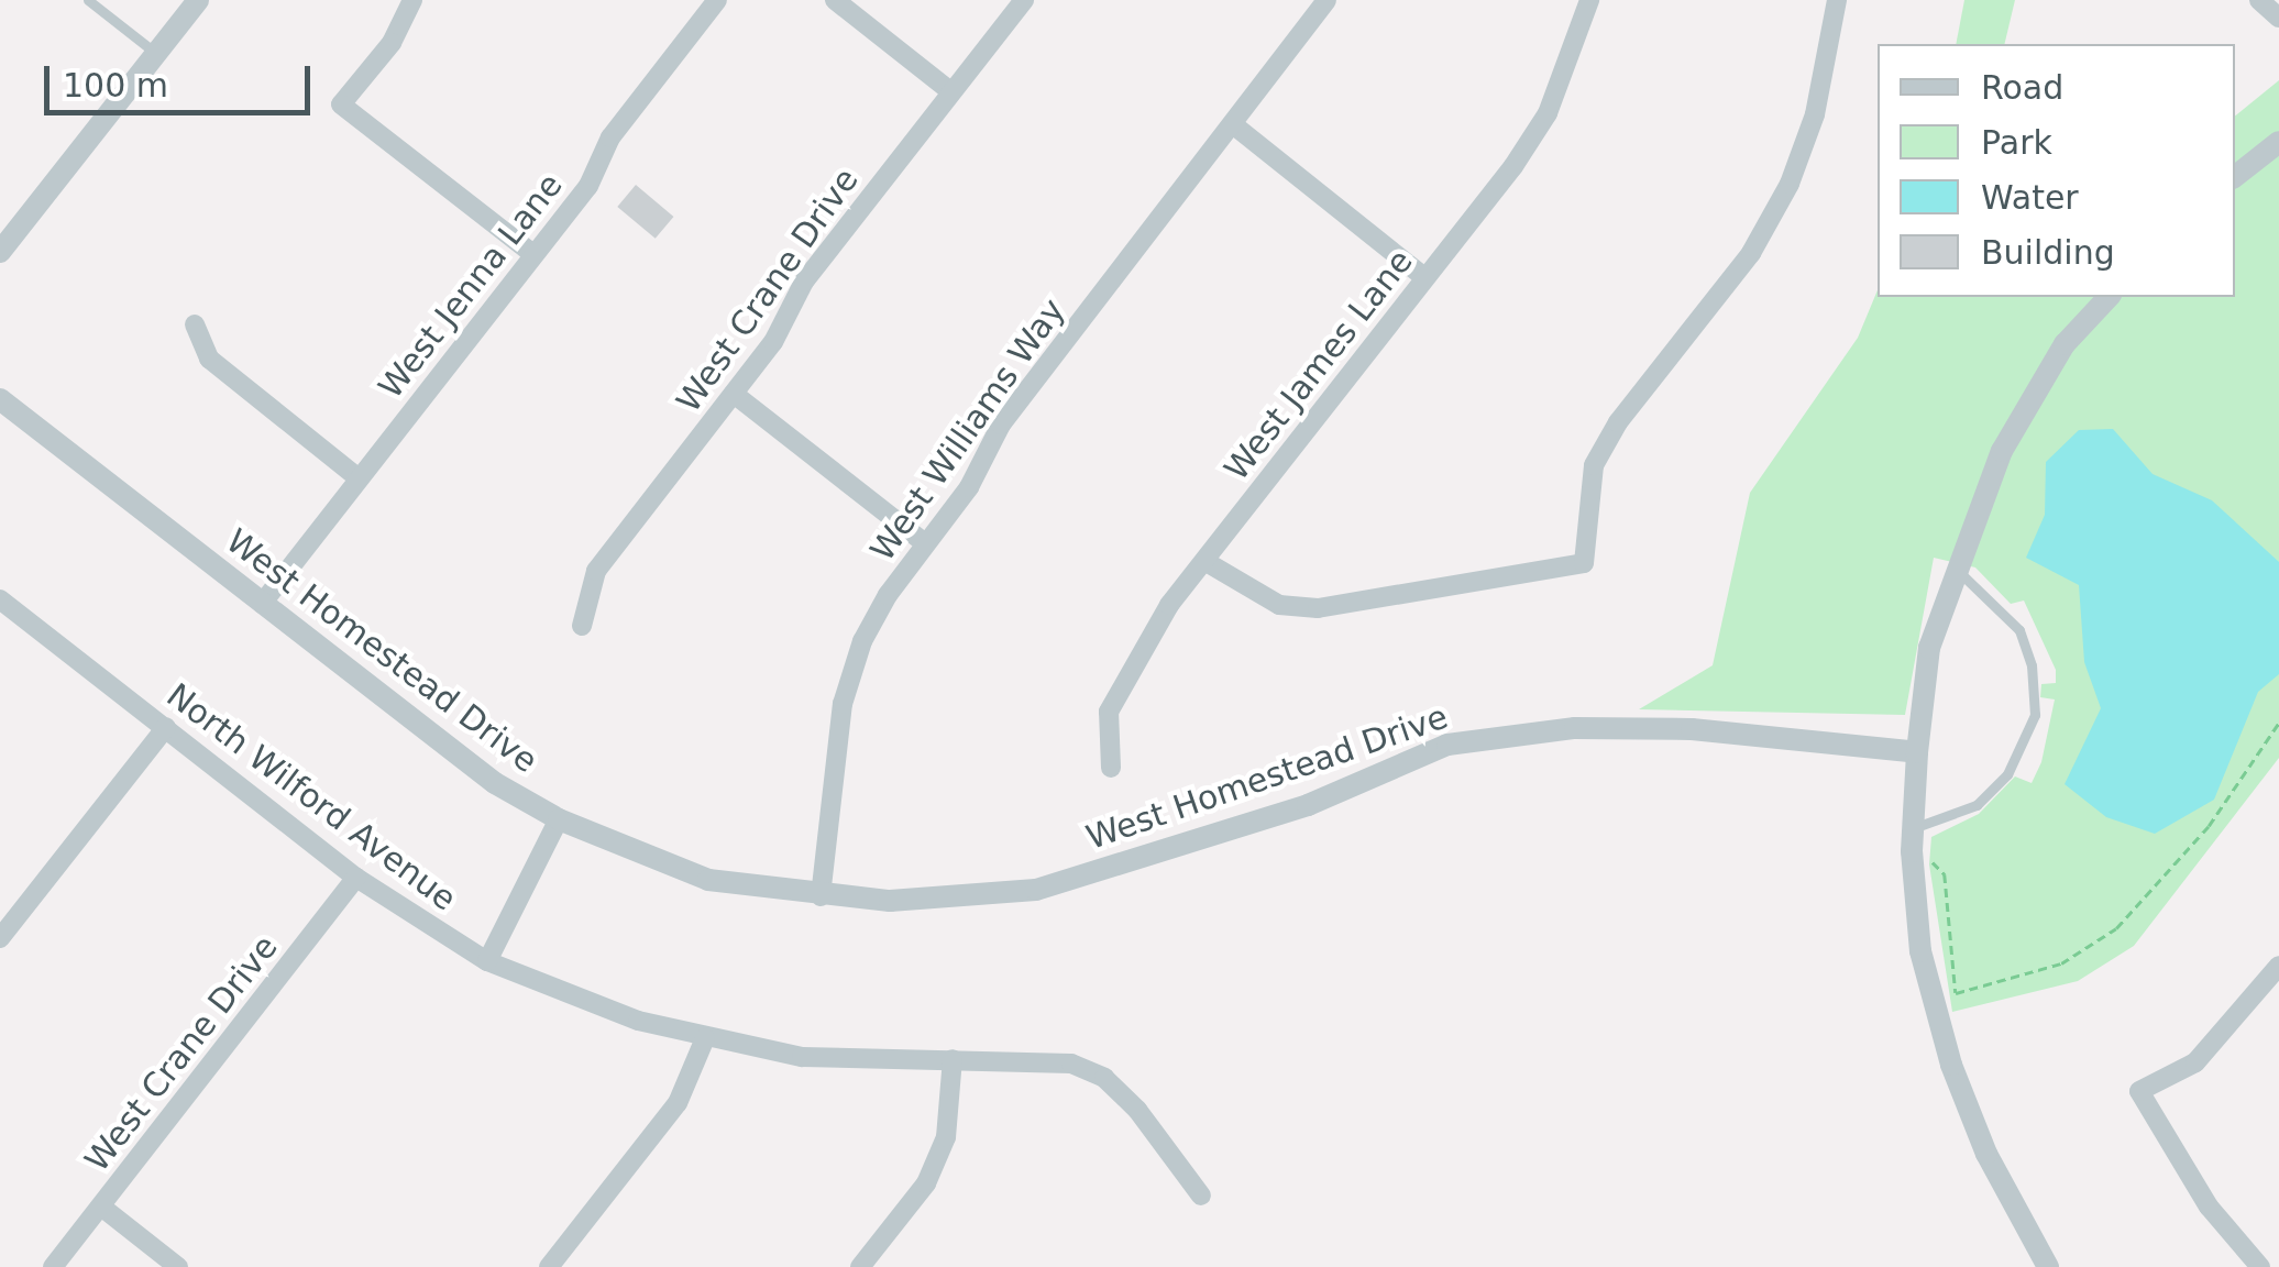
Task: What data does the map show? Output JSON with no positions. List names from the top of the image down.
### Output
{
  "streets": {
    "street": [
      "West Jenna Lane",
      "West Crane Drive",
      "West James Lane",
      "West Williams Way",
      "West Homestead Drive",
      "North Wilford Avenue"
    ]
  },
  "crossings": [
    ["West Jenna Lane", "West Homestead Drive"],
    ["West Crane Drive", "North Wilford Avenue"],
    ["West Williams Way", "West Homestead Drive"]
  ],
  "legend": [
    "Road",
    "Park",
    "Water",
    "Building"
  ],
  "scale_bar": "100 m"
}
